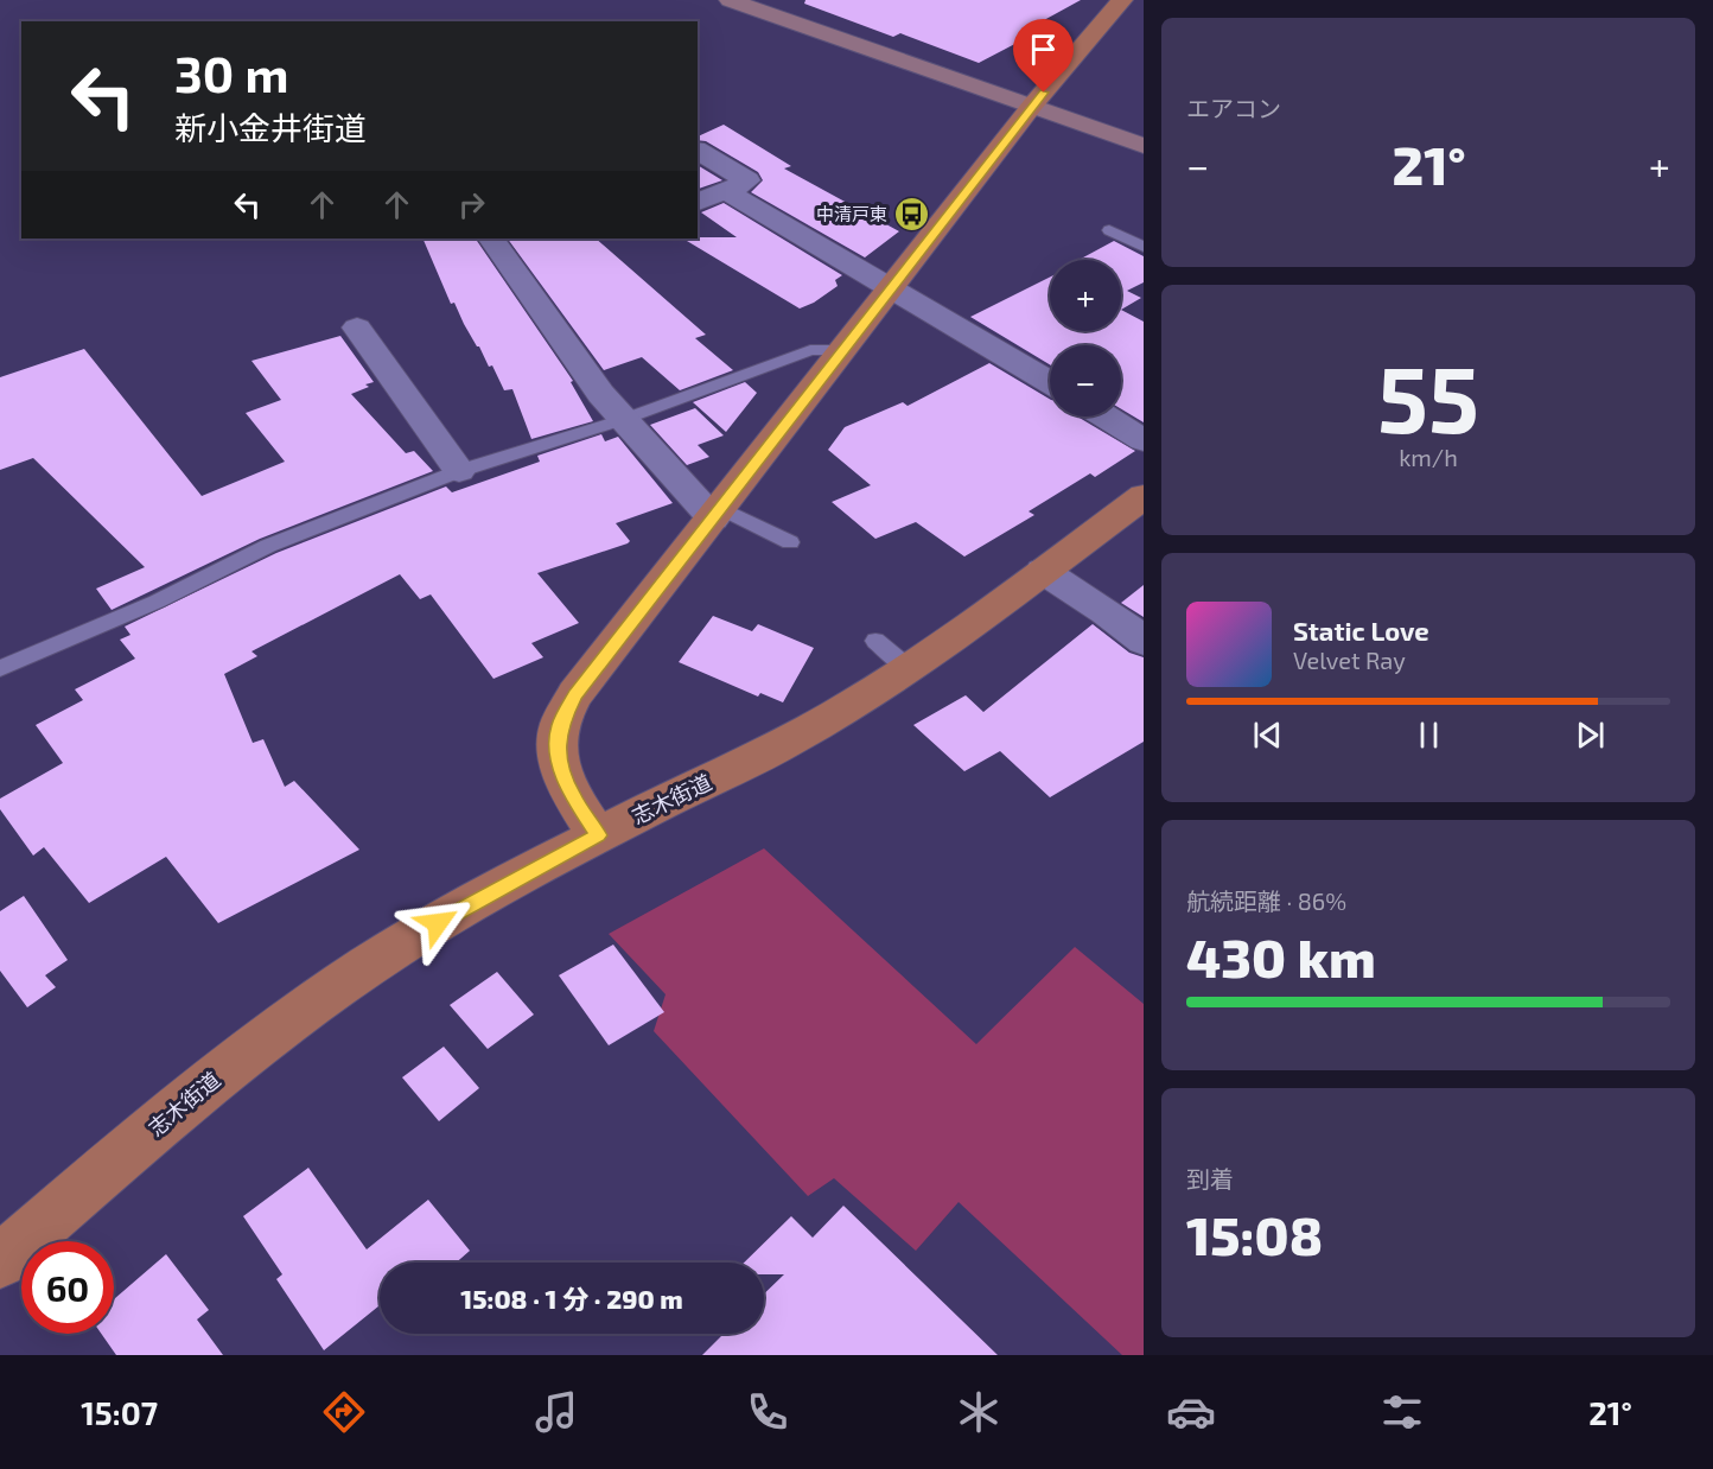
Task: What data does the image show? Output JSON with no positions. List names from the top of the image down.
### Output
{
  "streets": {
    "main road": ["志木街道"]
  },
  "places": {
    "bus stop": ["中清戸東"]
  },
  "page": {
    "tile": [
      "エアコン",
      ["55", "km/h"],
      ["航続距離 · 86%", "430 km"],
      ["到着", "15:08"]
    ],
    "turn": ["30 m", "新小金井街道"],
    "heat": ["−", "21°", "+"],
    "map_buttons": ["+", "−"],
    "song": ["Static Love", "Velvet Ray"],
    "limit": "60",
    "trip": "15:08 · 1 分 · 290 m",
    "tabs": ["15:07", "21°"]
  }
}
